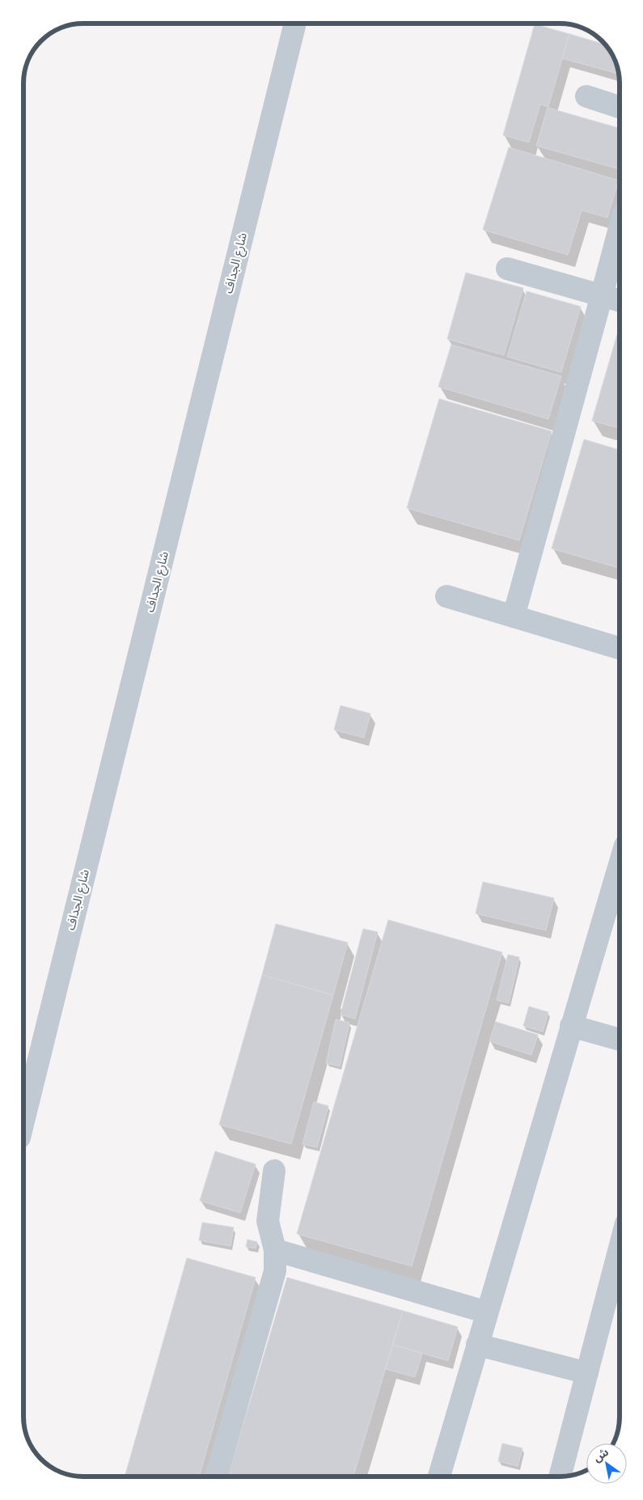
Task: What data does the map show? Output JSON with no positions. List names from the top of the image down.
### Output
{
  "streets": {
    "street": ["شارع الجداف"]
  },
  "north": "top left"
}
